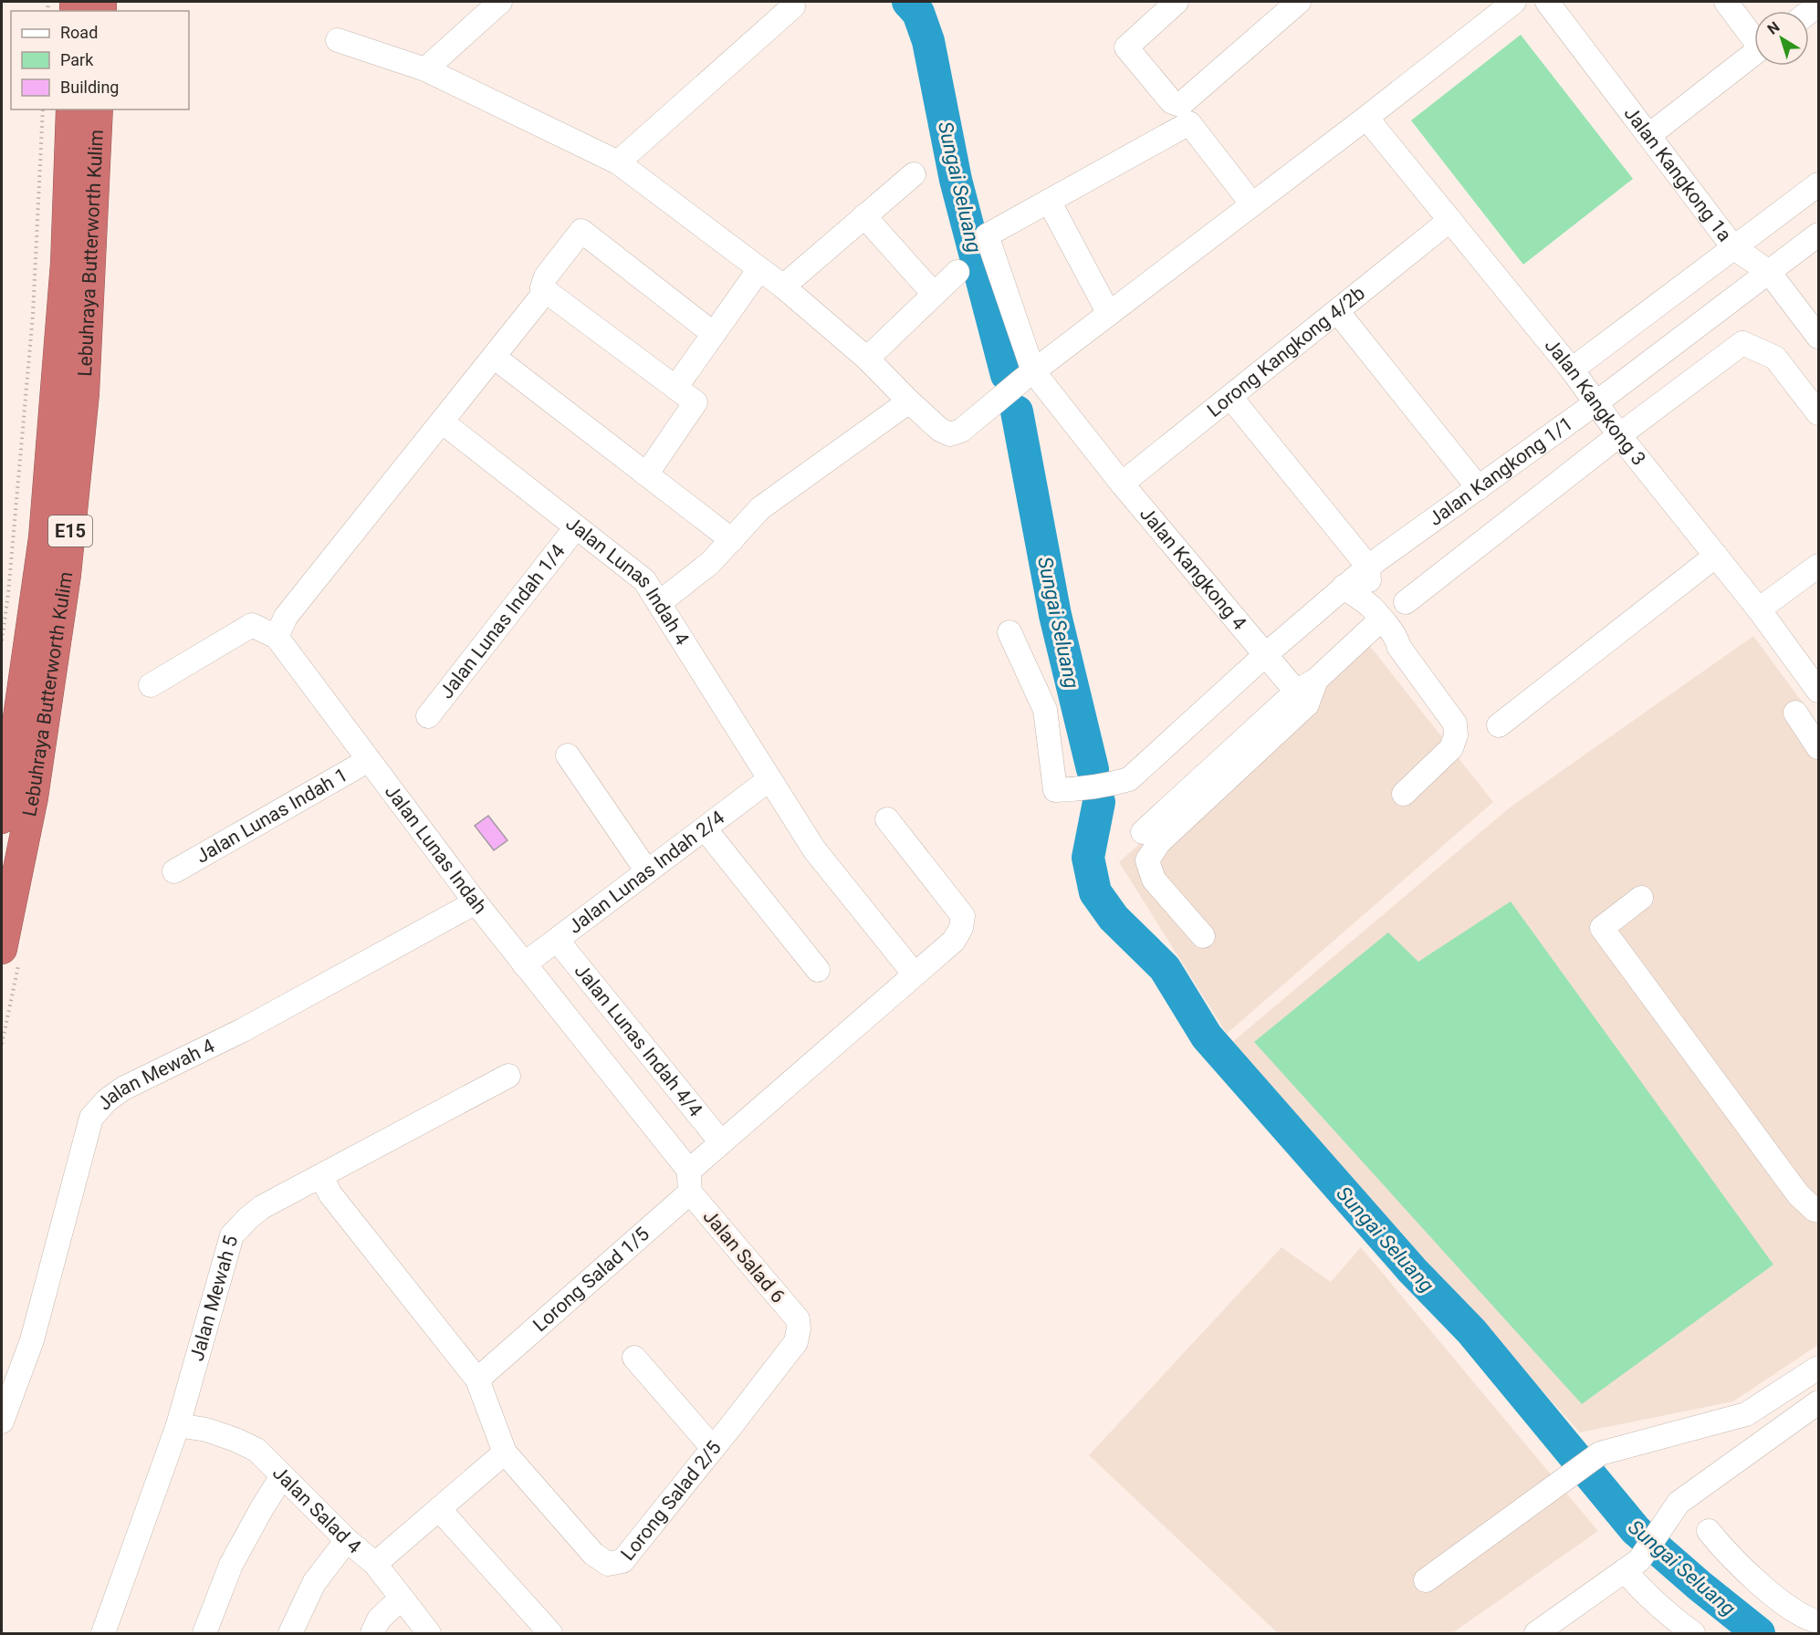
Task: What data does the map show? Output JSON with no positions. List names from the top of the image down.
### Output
{
  "streets": {
    "highway": ["Lebuhraya Butterworth Kulim", "E15"],
    "street": [
      "Jalan Kangkong 1a",
      "Lorong Kangkong 4/2b",
      "Jalan Kangkong 3",
      "Jalan Kangkong 1/1",
      "Jalan Kangkong 4",
      "Jalan Lunas Indah 4",
      "Jalan Lunas Indah 1/4",
      "Jalan Lunas Indah 1",
      "Jalan Lunas Indah",
      "Jalan Lunas Indah 2/4",
      "Jalan Lunas Indah 4/4",
      "Jalan Mewah 4",
      "Jalan Salad 6",
      "Lorong Salad 1/5",
      "Jalan Mewah 5",
      "Lorong Salad 2/5",
      "Jalan Salad 4"
    ]
  },
  "crossings": [
    ["Jalan Kangkong 1a", "Jalan Kangkong 1/1"],
    ["Lorong Kangkong 4/2b", "Jalan Kangkong 3"],
    ["Lorong Kangkong 4/2b", "Jalan Kangkong 4"],
    ["Jalan Kangkong 3", "Jalan Kangkong 1/1"],
    ["Jalan Kangkong 1/1", "Jalan Kangkong 4"],
    ["Jalan Lunas Indah 4", "Jalan Lunas Indah 1/4"],
    ["Jalan Lunas Indah 4", "Jalan Lunas Indah 2/4"],
    ["Jalan Lunas Indah 4", "Lorong Salad 1/5"],
    ["Jalan Lunas Indah 1", "Jalan Lunas Indah"],
    ["Jalan Lunas Indah", "Jalan Lunas Indah 2/4"],
    ["Jalan Lunas Indah", "Jalan Mewah 4"],
    ["Jalan Lunas Indah", "Jalan Salad 6"],
    ["Jalan Lunas Indah", "Lorong Salad 1/5"],
    ["Jalan Lunas Indah 2/4", "Jalan Lunas Indah 4/4"],
    ["Jalan Lunas Indah 4/4", "Lorong Salad 1/5"],
    ["Jalan Salad 6", "Lorong Salad 1/5"],
    ["Jalan Salad 6", "Lorong Salad 2/5"],
    ["Lorong Salad 1/5", "Lorong Salad 2/5"],
    ["Jalan Mewah 5", "Lorong Salad 2/5"],
    ["Jalan Mewah 5", "Jalan Salad 4"]
  ],
  "water": ["Sungai Seluang"],
  "legend": ["Road", "Park", "Building"],
  "north": "top left"
}
